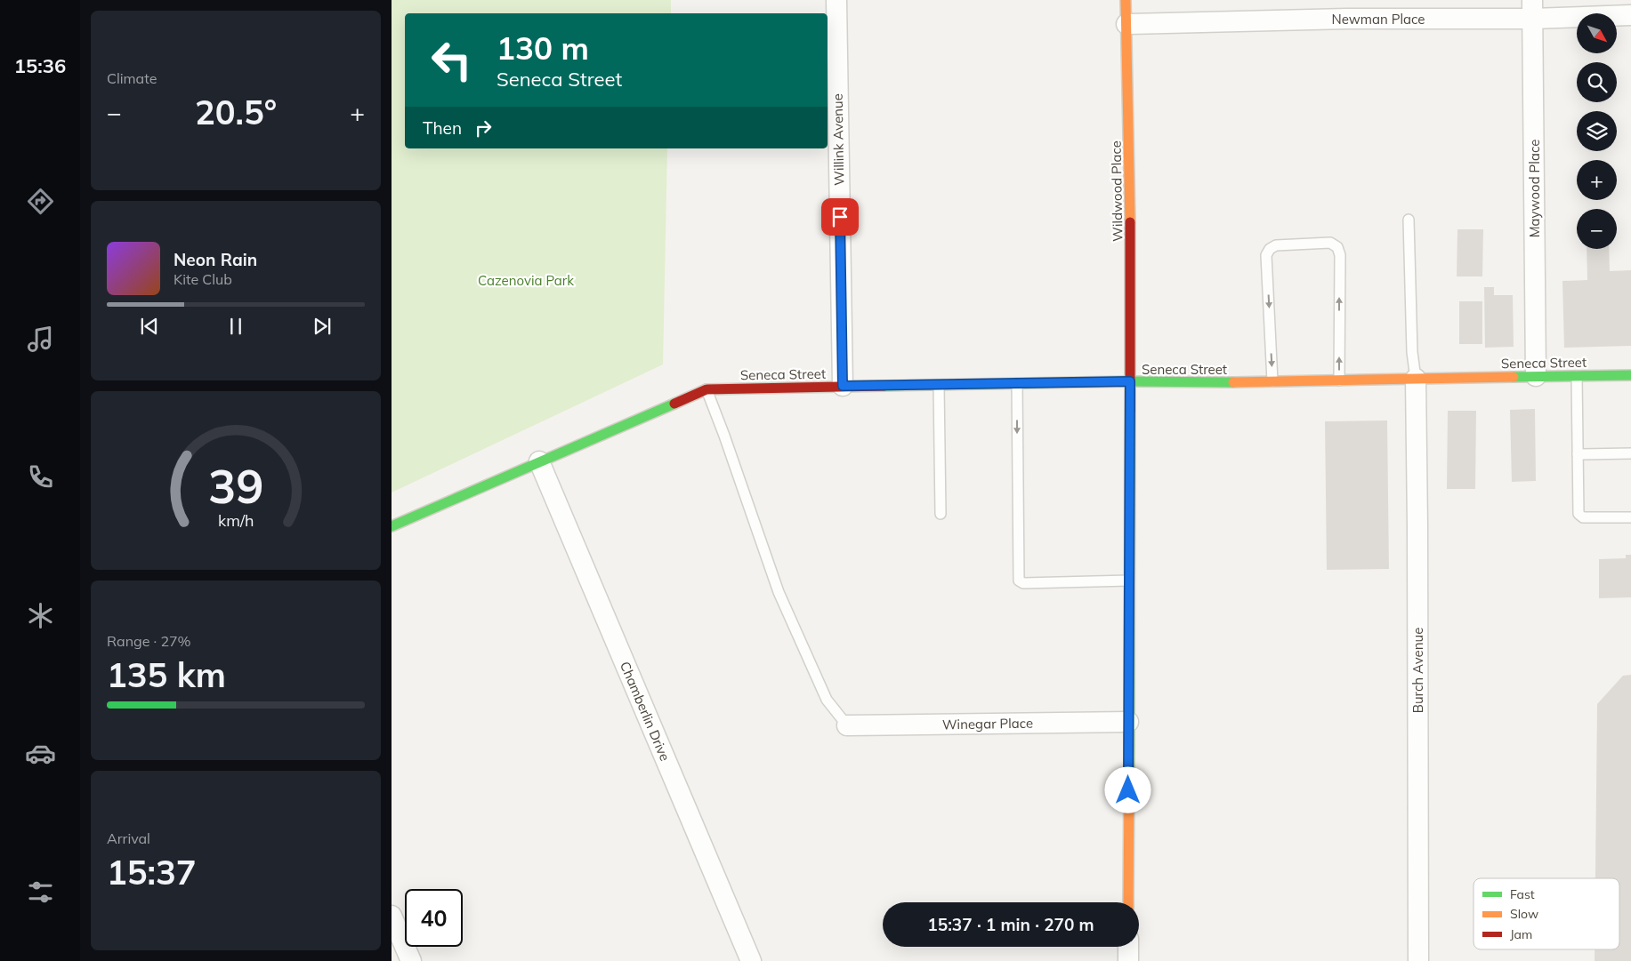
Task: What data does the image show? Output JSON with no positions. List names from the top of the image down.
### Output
{
  "streets": {
    "main road": ["Wildwood Place", "Seneca Street"],
    "street": [
      "Newman Place",
      "Willink Avenue",
      "Maywood Place",
      "Burch Avenue",
      "Chamberlin Drive",
      "Winegar Place"
    ]
  },
  "crossings": [
    ["Newman Place", "Maywood Place"],
    ["Newman Place", "Wildwood Place"],
    ["Willink Avenue", "Seneca Street"],
    ["Maywood Place", "Seneca Street"],
    ["Wildwood Place", "Seneca Street"],
    ["Wildwood Place", "Winegar Place"],
    ["Seneca Street", "Burch Avenue"],
    ["Seneca Street", "Chamberlin Drive"]
  ],
  "parks": ["Cazenovia Park"],
  "legend": ["Fast", "Slow", "Jam"],
  "north": "bottom right",
  "page": {
    "tabs": "15:36",
    "tile": [
      "Climate",
      ["Range · 27%", "135 km"],
      ["Arrival", "15:37"]
    ],
    "map_buttons": ["+", "−"],
    "turn": ["130 m", "Seneca Street"],
    "heat": ["−", "20.5°", "+"],
    "then": "Then",
    "song": ["Neon Rain", "Kite Club"],
    "limit": "40",
    "trip": "15:37 · 1 min · 270 m",
    "gauge": ["39", "km/h"]
  }
}
